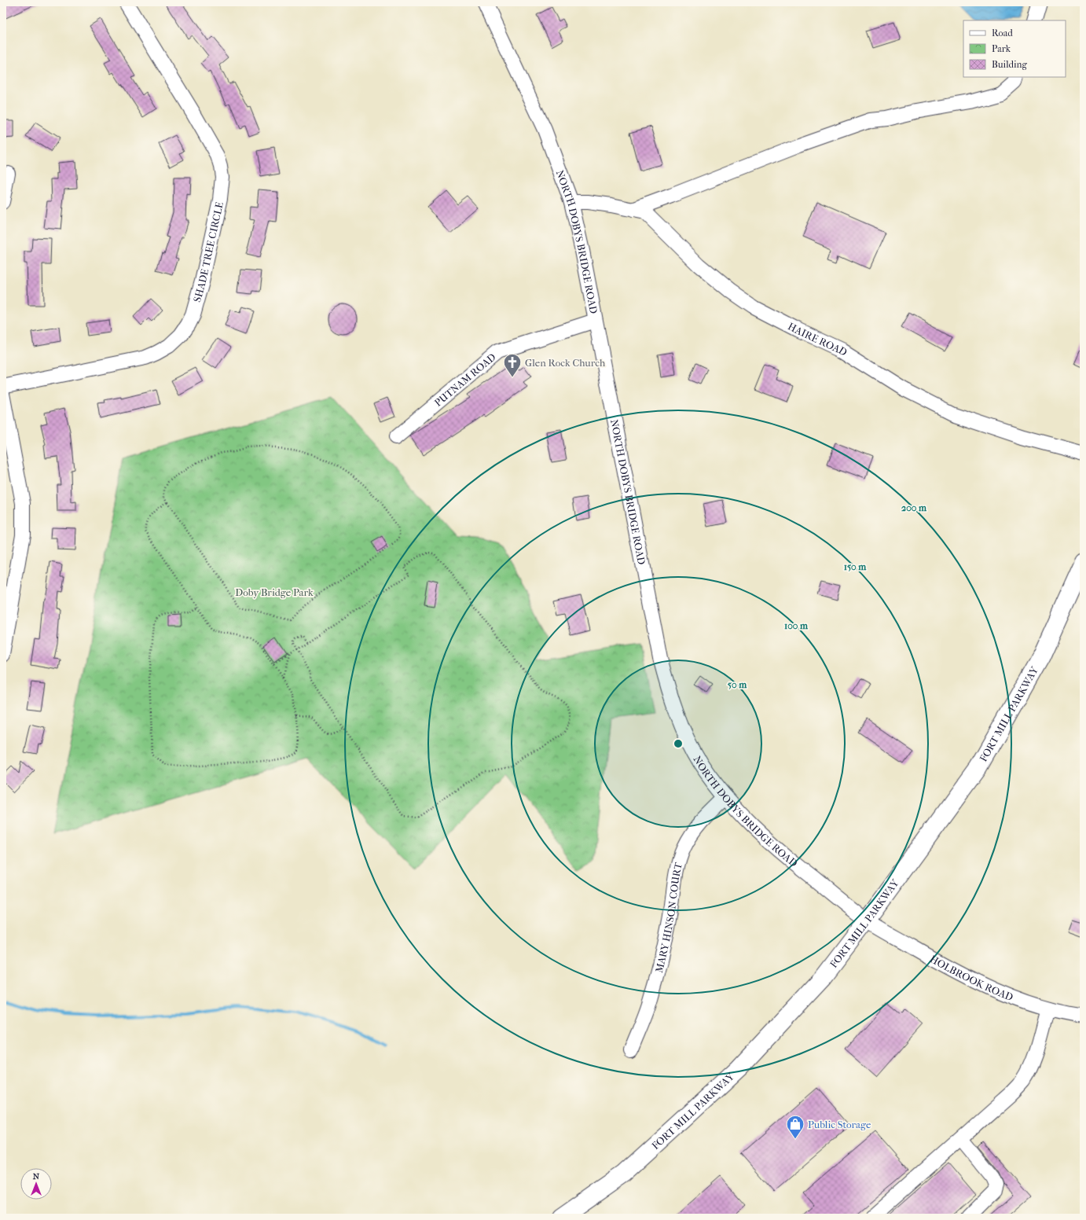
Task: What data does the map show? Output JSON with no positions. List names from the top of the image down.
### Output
{
  "streets": {
    "main road": ["FORT MILL PARKWAY"],
    "street": [
      "NORTH DOBYS BRIDGE ROAD",
      "SHADE TREE CIRCLE",
      "HAIRE ROAD",
      "PUTNAM ROAD",
      "MARY HINSON COURT",
      "HOLBROOK ROAD"
    ]
  },
  "crossings": [
    ["NORTH DOBYS BRIDGE ROAD", "HAIRE ROAD"],
    ["NORTH DOBYS BRIDGE ROAD", "PUTNAM ROAD"],
    ["NORTH DOBYS BRIDGE ROAD", "FORT MILL PARKWAY"],
    ["NORTH DOBYS BRIDGE ROAD", "MARY HINSON COURT"],
    ["NORTH DOBYS BRIDGE ROAD", "HOLBROOK ROAD"],
    ["FORT MILL PARKWAY", "HOLBROOK ROAD"]
  ],
  "parks": ["Doby Bridge Park"],
  "places": {
    "church": ["Glen Rock Church"],
    "shop": ["Public Storage"]
  },
  "legend": ["Road", "Park", "Building"],
  "north": "top",
  "rings": [
    "200 m",
    "150 m",
    "100 m",
    "50 m"
  ]
}
